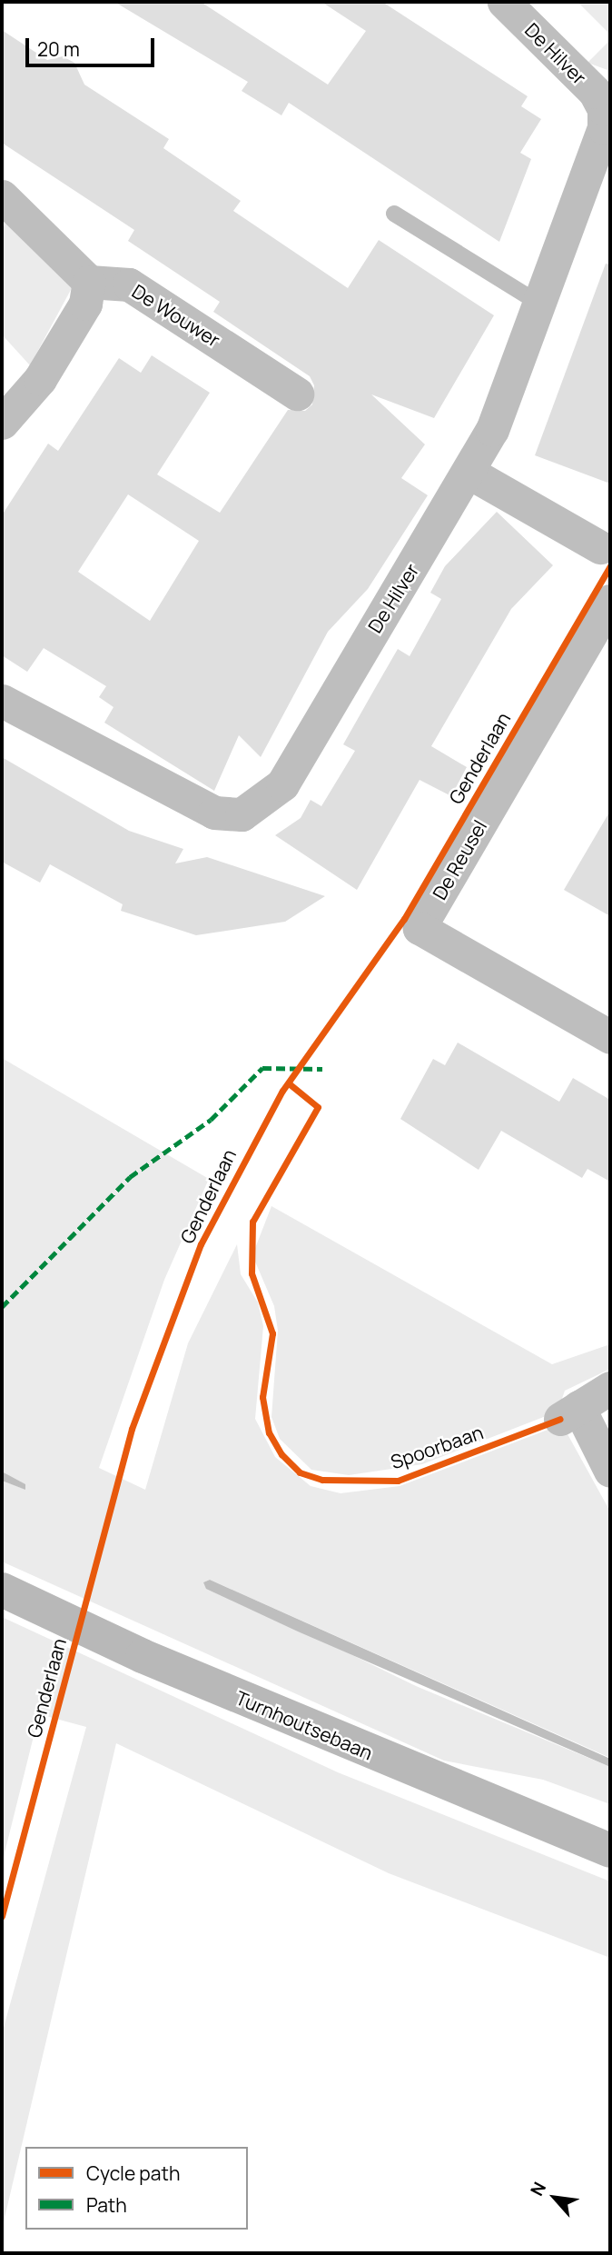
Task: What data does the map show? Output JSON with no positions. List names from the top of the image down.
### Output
{
  "streets": {
    "main road": ["Turnhoutsebaan"],
    "street": ["De Hilver", "De Wouwer", "De Reusel"],
    "cycle path": ["Genderlaan", "Spoorbaan"]
  },
  "legend": ["Cycle path", "Path"],
  "scale_bar": "20 m",
  "north": "top left"
}
